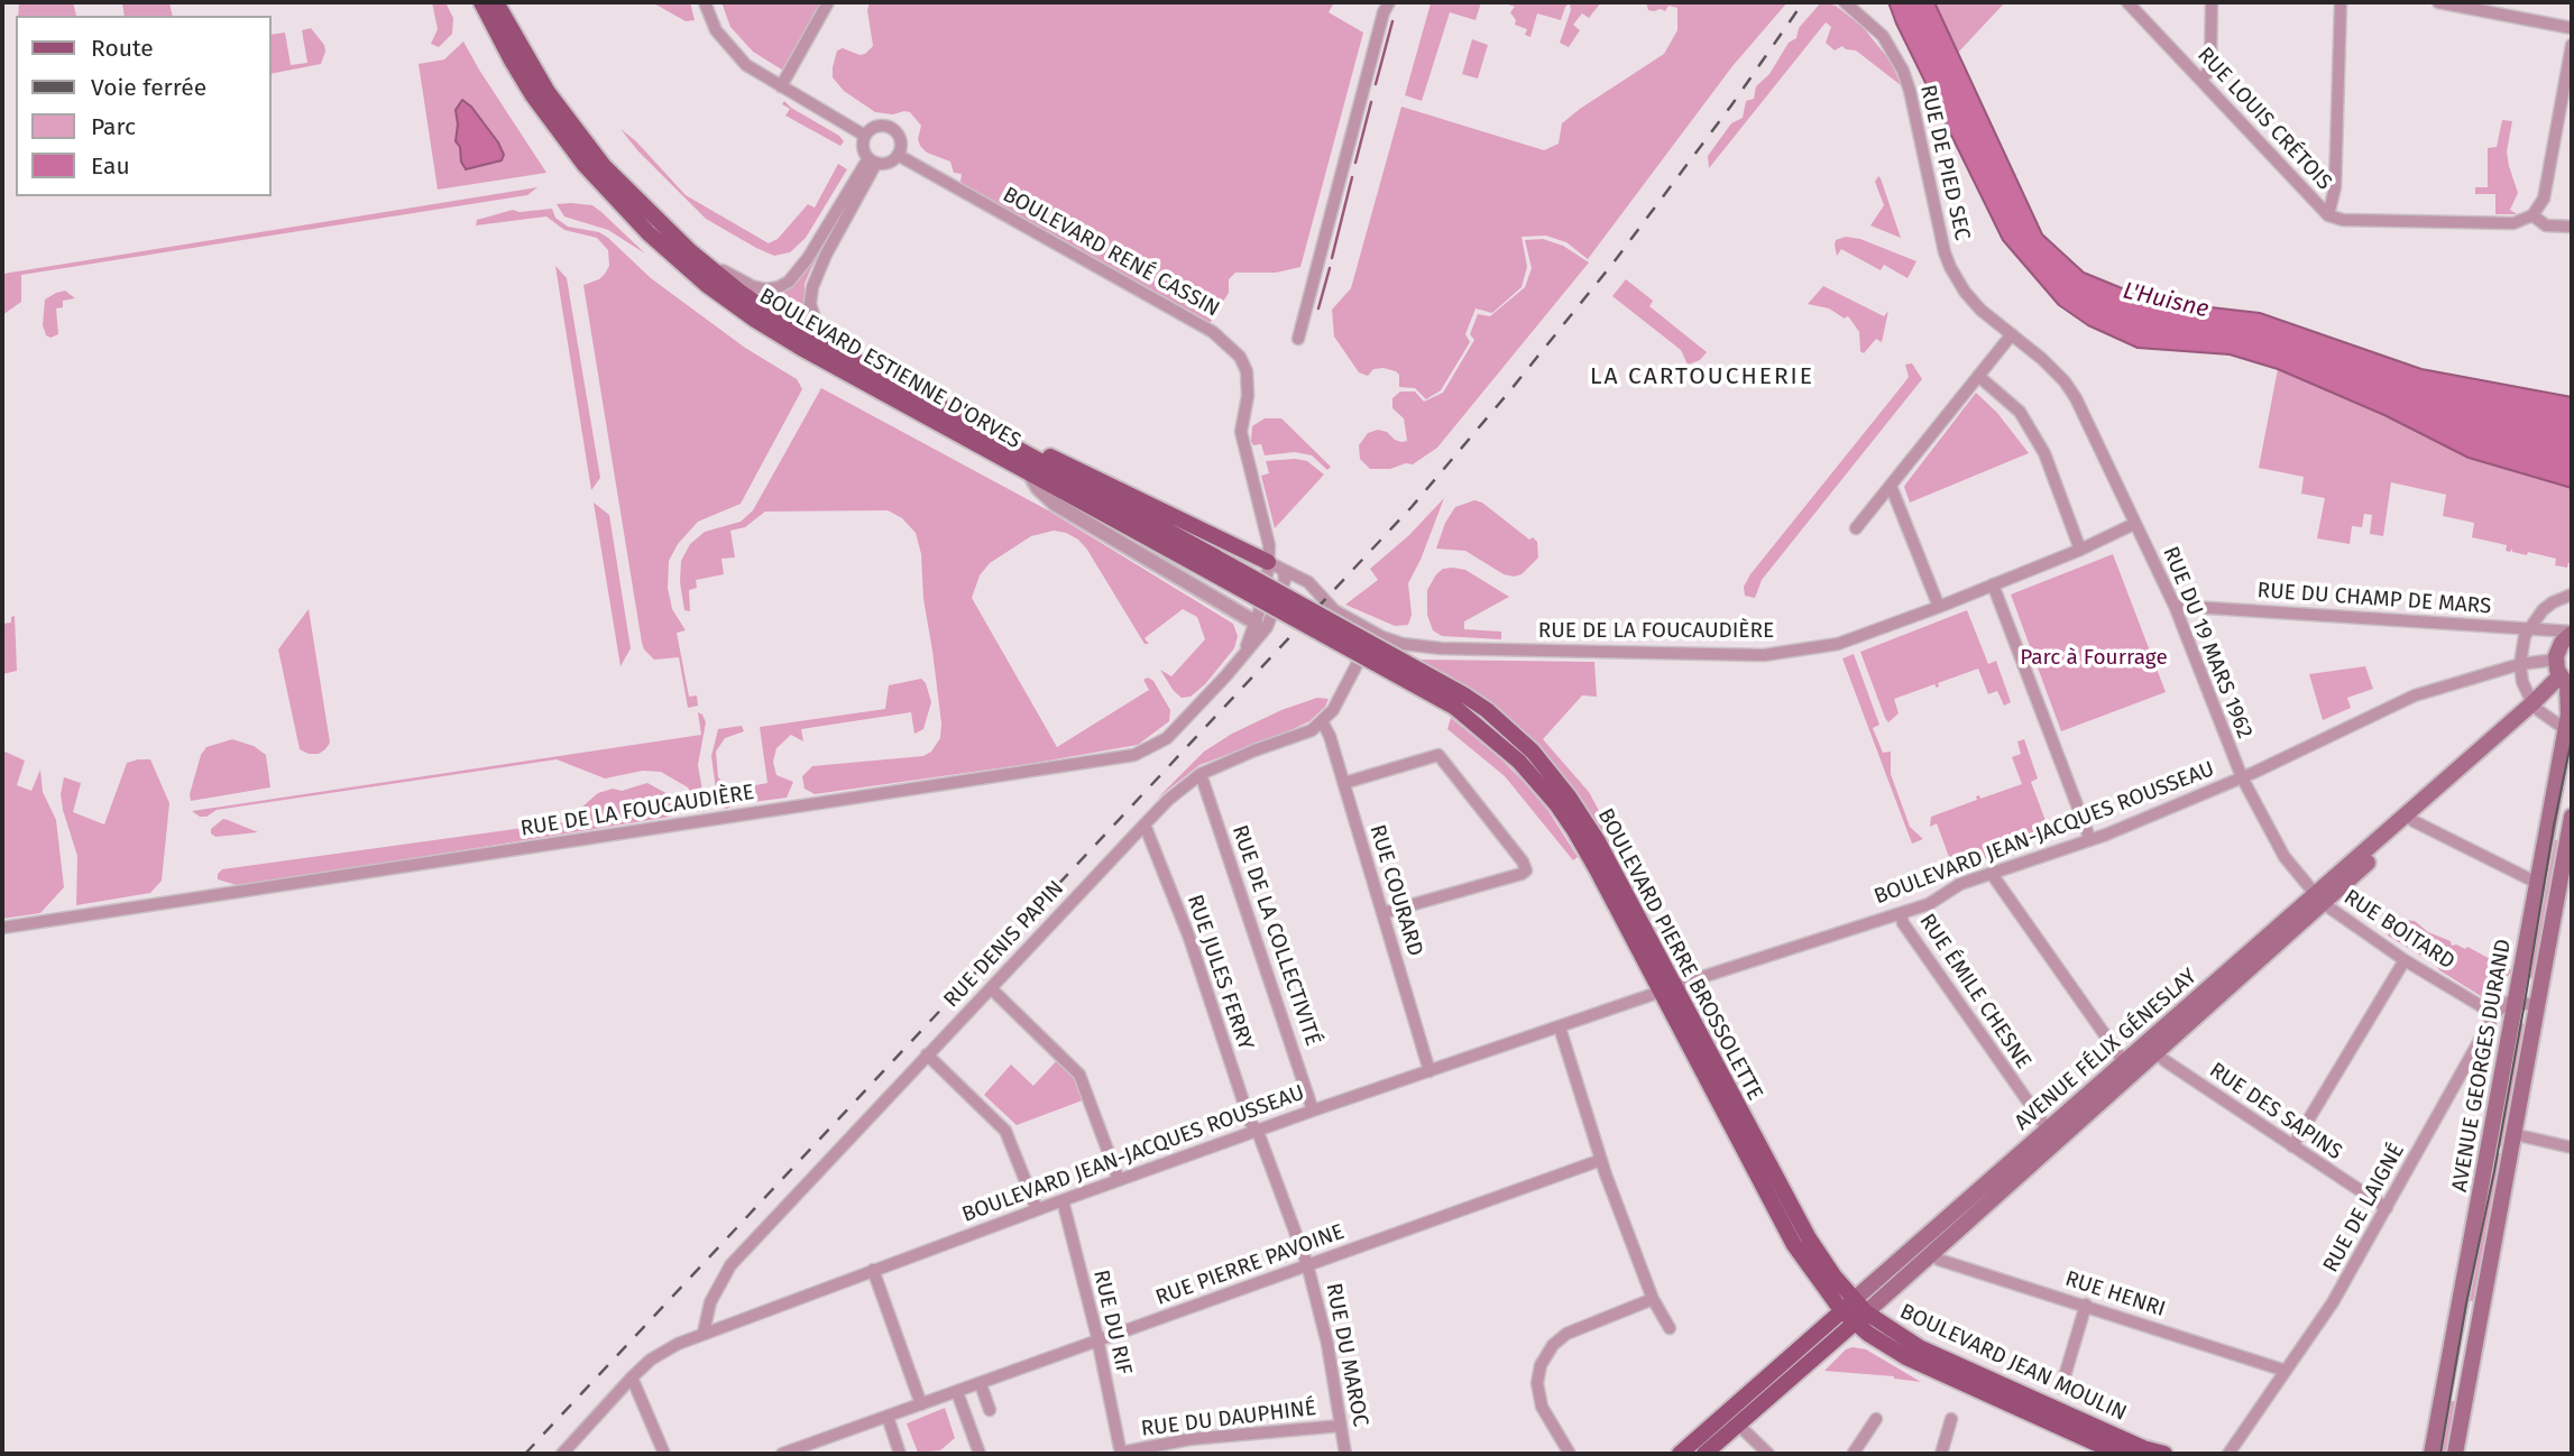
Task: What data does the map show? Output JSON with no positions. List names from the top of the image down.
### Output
{
  "streets": {
    "main road": [
      "BOULEVARD ESTIENNE D'ORVES",
      "BOULEVARD PIERRE BROSSOLETTE",
      "AVENUE FÉLIX GÉNESLAY",
      "AVENUE GEORGES DURAND",
      "BOULEVARD JEAN MOULIN"
    ],
    "street": [
      "RUE LOUIS CRÉTOIS",
      "RUE DE PIED SEC",
      "BOULEVARD RENÉ CASSIN",
      "RUE DU CHAMP DE MARS",
      "RUE DE LA FOUCAUDIÈRE",
      "RUE DU 19 MARS 1962",
      "BOULEVARD JEAN-JACQUES ROUSSEAU",
      "RUE COURARD",
      "RUE BOITARD",
      "RUE DE LA COLLECTIVITÉ",
      "RUE DENIS PAPIN",
      "RUE JULES FERRY",
      "RUE ÉMILE CHESNE",
      "RUE DES SAPINS",
      "RUE DE LAIGNÉ",
      "RUE PIERRE PAVOINE",
      "RUE HENRI",
      "RUE DU RIF",
      "RUE DU MAROC",
      "RUE DU DAUPHINÉ"
    ]
  },
  "crossings": [
    ["RUE DE PIED SEC", "RUE DE LA FOUCAUDIÈRE"],
    ["RUE DE PIED SEC", "RUE DU 19 MARS 1962"],
    ["BOULEVARD RENÉ CASSIN", "RUE DE LA FOUCAUDIÈRE"],
    ["BOULEVARD ESTIENNE D'ORVES", "BOULEVARD PIERRE BROSSOLETTE"],
    ["RUE DU CHAMP DE MARS", "RUE DU 19 MARS 1962"],
    ["RUE DE LA FOUCAUDIÈRE", "RUE DU 19 MARS 1962"],
    ["RUE DE LA FOUCAUDIÈRE", "RUE DENIS PAPIN"],
    ["RUE DU 19 MARS 1962", "BOULEVARD JEAN-JACQUES ROUSSEAU"],
    ["RUE DU 19 MARS 1962", "RUE BOITARD"],
    ["RUE DU 19 MARS 1962", "AVENUE FÉLIX GÉNESLAY"],
    ["BOULEVARD JEAN-JACQUES ROUSSEAU", "RUE COURARD"],
    ["BOULEVARD JEAN-JACQUES ROUSSEAU", "RUE DE LA COLLECTIVITÉ"],
    ["BOULEVARD JEAN-JACQUES ROUSSEAU", "RUE DENIS PAPIN"],
    ["BOULEVARD JEAN-JACQUES ROUSSEAU", "BOULEVARD PIERRE BROSSOLETTE"],
    ["BOULEVARD JEAN-JACQUES ROUSSEAU", "RUE JULES FERRY"],
    ["BOULEVARD JEAN-JACQUES ROUSSEAU", "RUE ÉMILE CHESNE"],
    ["BOULEVARD JEAN-JACQUES ROUSSEAU", "AVENUE FÉLIX GÉNESLAY"],
    ["BOULEVARD JEAN-JACQUES ROUSSEAU", "AVENUE GEORGES DURAND"],
    ["BOULEVARD JEAN-JACQUES ROUSSEAU", "RUE DU RIF"],
    ["RUE COURARD", "RUE DENIS PAPIN"],
    ["RUE BOITARD", "AVENUE FÉLIX GÉNESLAY"],
    ["RUE BOITARD", "RUE DE LAIGNÉ"],
    ["RUE DE LA COLLECTIVITÉ", "RUE DENIS PAPIN"],
    ["RUE DENIS PAPIN", "RUE JULES FERRY"],
    ["BOULEVARD PIERRE BROSSOLETTE", "AVENUE FÉLIX GÉNESLAY"],
    ["RUE JULES FERRY", "RUE PIERRE PAVOINE"],
    ["RUE JULES FERRY", "RUE DU MAROC"],
    ["RUE ÉMILE CHESNE", "AVENUE FÉLIX GÉNESLAY"],
    ["AVENUE FÉLIX GÉNESLAY", "AVENUE GEORGES DURAND"],
    ["AVENUE FÉLIX GÉNESLAY", "RUE DES SAPINS"],
    ["AVENUE FÉLIX GÉNESLAY", "RUE HENRI"],
    ["AVENUE FÉLIX GÉNESLAY", "BOULEVARD JEAN MOULIN"],
    ["AVENUE GEORGES DURAND", "RUE DE LAIGNÉ"],
    ["RUE DES SAPINS", "RUE DE LAIGNÉ"],
    ["RUE DE LAIGNÉ", "RUE HENRI"],
    ["RUE PIERRE PAVOINE", "RUE DU RIF"],
    ["RUE PIERRE PAVOINE", "RUE DU MAROC"],
    ["RUE DU RIF", "RUE DU DAUPHINÉ"],
    ["RUE DU MAROC", "RUE DU DAUPHINÉ"]
  ],
  "districts": ["LA CARTOUCHERIE"],
  "water": ["L'Huisne"],
  "parks": ["Parc à Fourrage"],
  "legend": [
    "Route",
    "Voie ferrée",
    "Parc",
    "Eau"
  ]
}
